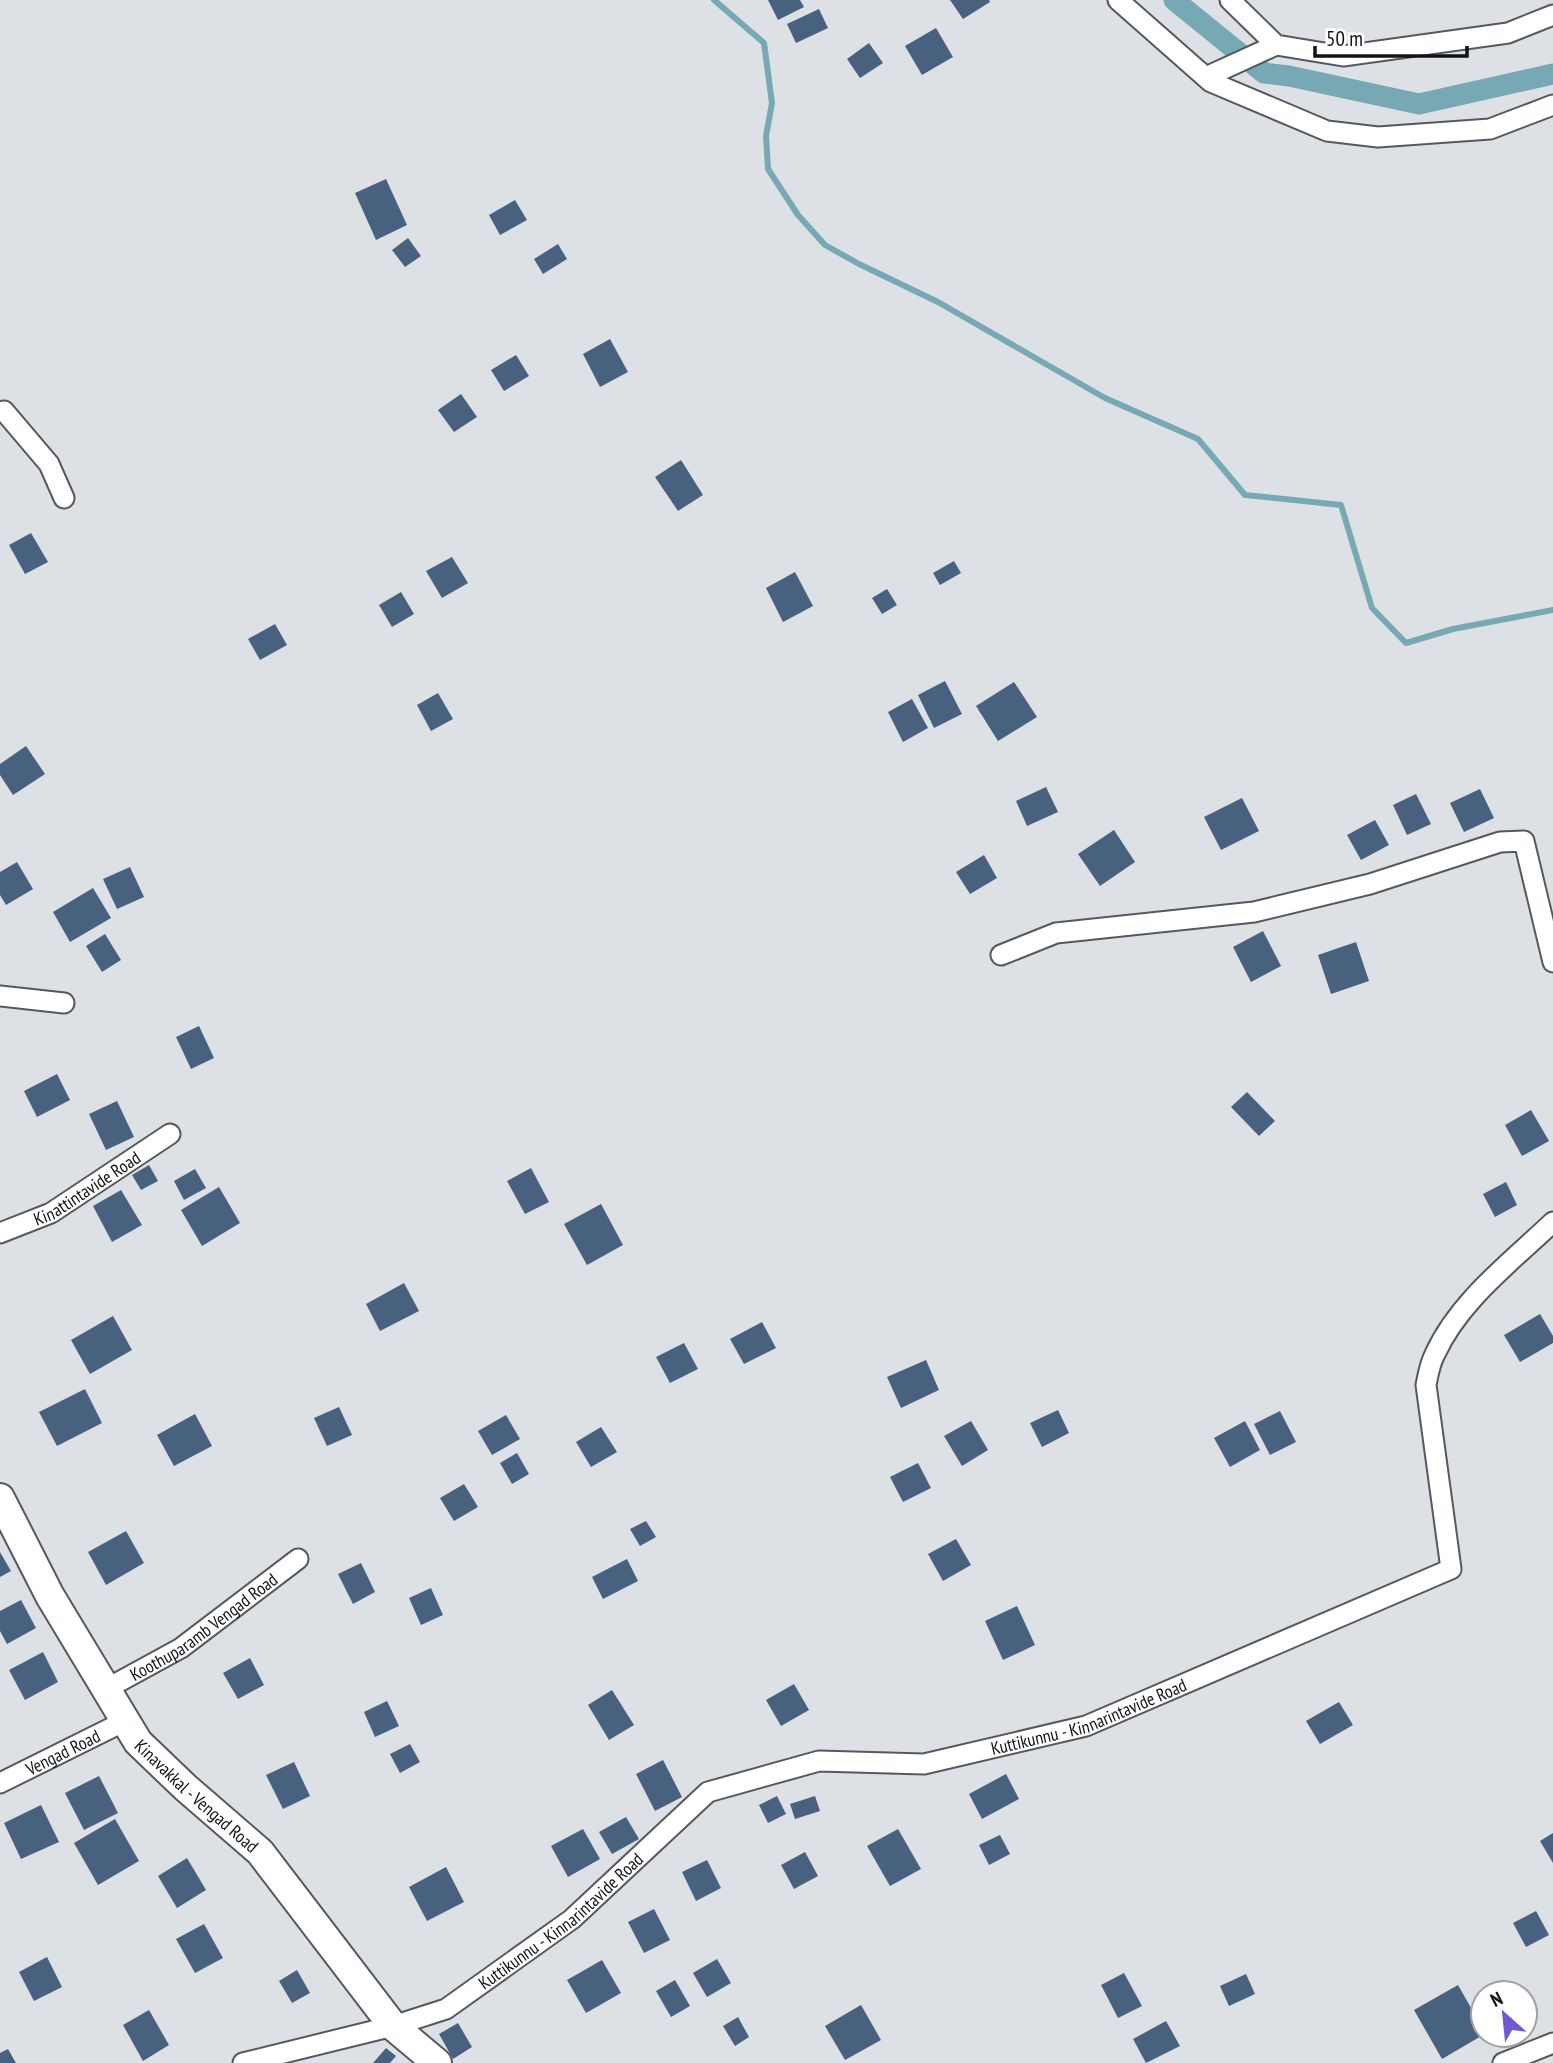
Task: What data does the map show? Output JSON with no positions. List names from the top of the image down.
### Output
{
  "streets": {
    "main road": ["Kinavakkal - Vengad Road"],
    "street": [
      "Kinattintavide Road",
      "Koothuparamb Vengad Road",
      "Kuttikunnu - Kinnarintavide Road",
      "Vengad Road"
    ]
  },
  "crossings": [
    ["Koothuparamb Vengad Road", "Kinavakkal - Vengad Road"],
    ["Kuttikunnu - Kinnarintavide Road", "Kinavakkal - Vengad Road"],
    ["Vengad Road", "Kinavakkal - Vengad Road"]
  ],
  "scale_bar": "50 m",
  "north": "top left"
}
